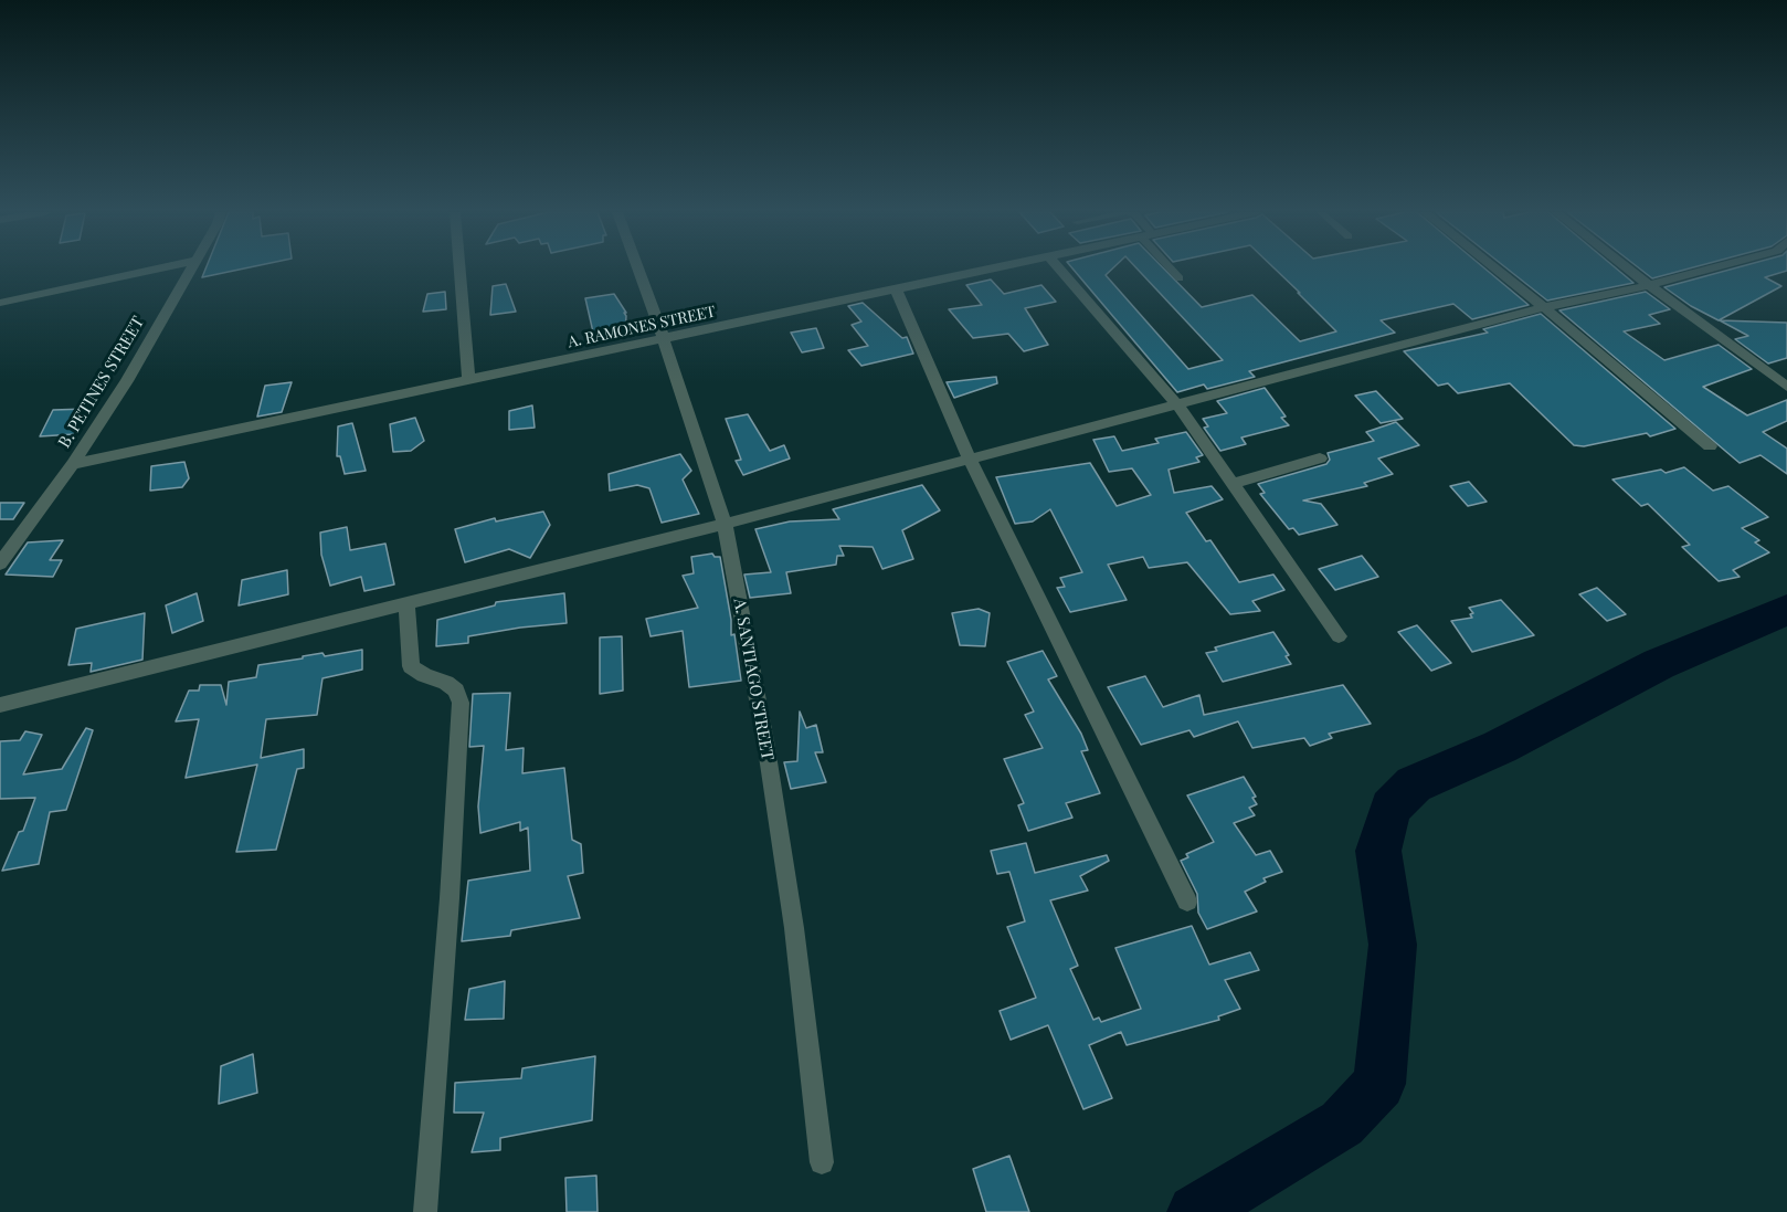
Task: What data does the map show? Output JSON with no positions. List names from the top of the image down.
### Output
{
  "streets": {
    "street": ["A. RAMONES STREET", "B. PETINES STREET", "A. SANTIAGO STREET"]
  },
  "crossings": [
    ["A. RAMONES STREET", "B. PETINES STREET"],
    ["A. RAMONES STREET", "A. SANTIAGO STREET"]
  ]
}
